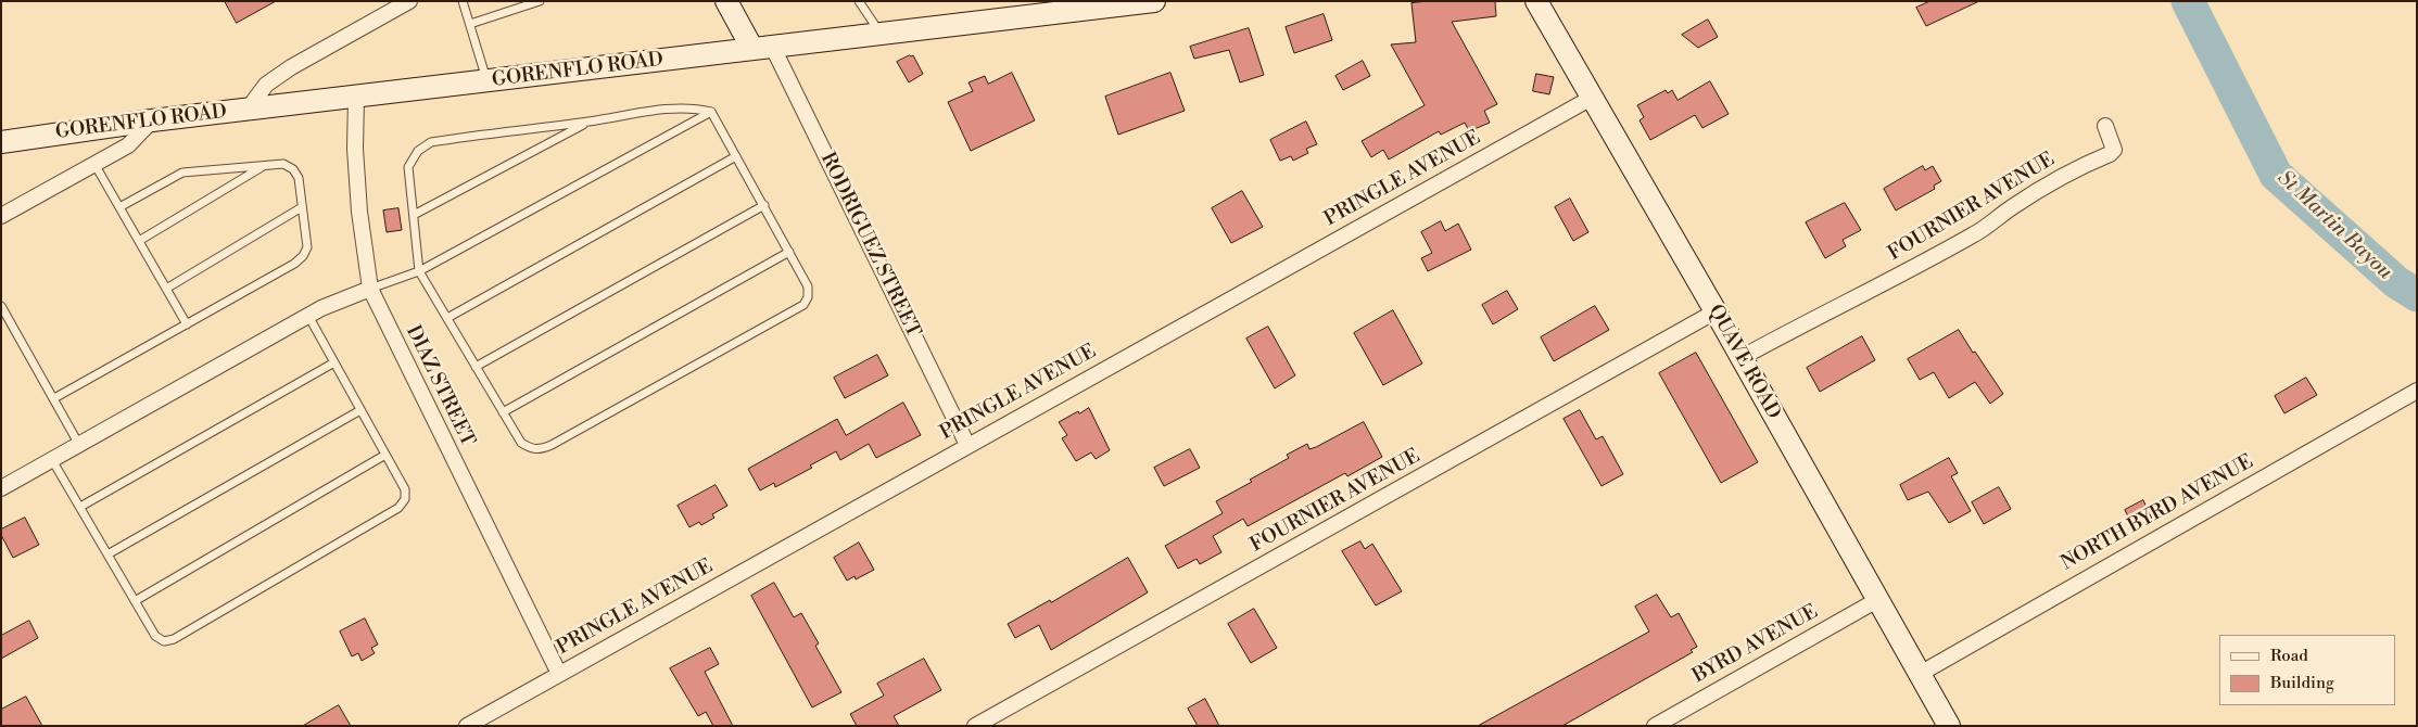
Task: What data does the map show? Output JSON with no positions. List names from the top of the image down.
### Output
{
  "streets": {
    "street": [
      "GORENFLO ROAD",
      "PRINGLE AVENUE",
      "FOURNIER AVENUE",
      "RODRIGUEZ STREET",
      "QUAVE ROAD",
      "DIAZ STREET",
      "NORTH BYRD AVENUE",
      "BYRD AVENUE"
    ]
  },
  "crossings": [
    ["GORENFLO ROAD", "RODRIGUEZ STREET"],
    ["GORENFLO ROAD", "DIAZ STREET"],
    ["PRINGLE AVENUE", "RODRIGUEZ STREET"],
    ["PRINGLE AVENUE", "QUAVE ROAD"],
    ["PRINGLE AVENUE", "DIAZ STREET"],
    ["FOURNIER AVENUE", "QUAVE ROAD"],
    ["QUAVE ROAD", "NORTH BYRD AVENUE"],
    ["QUAVE ROAD", "BYRD AVENUE"]
  ],
  "water": ["St Martin Bayou"],
  "legend": ["Road", "Building"]
}
